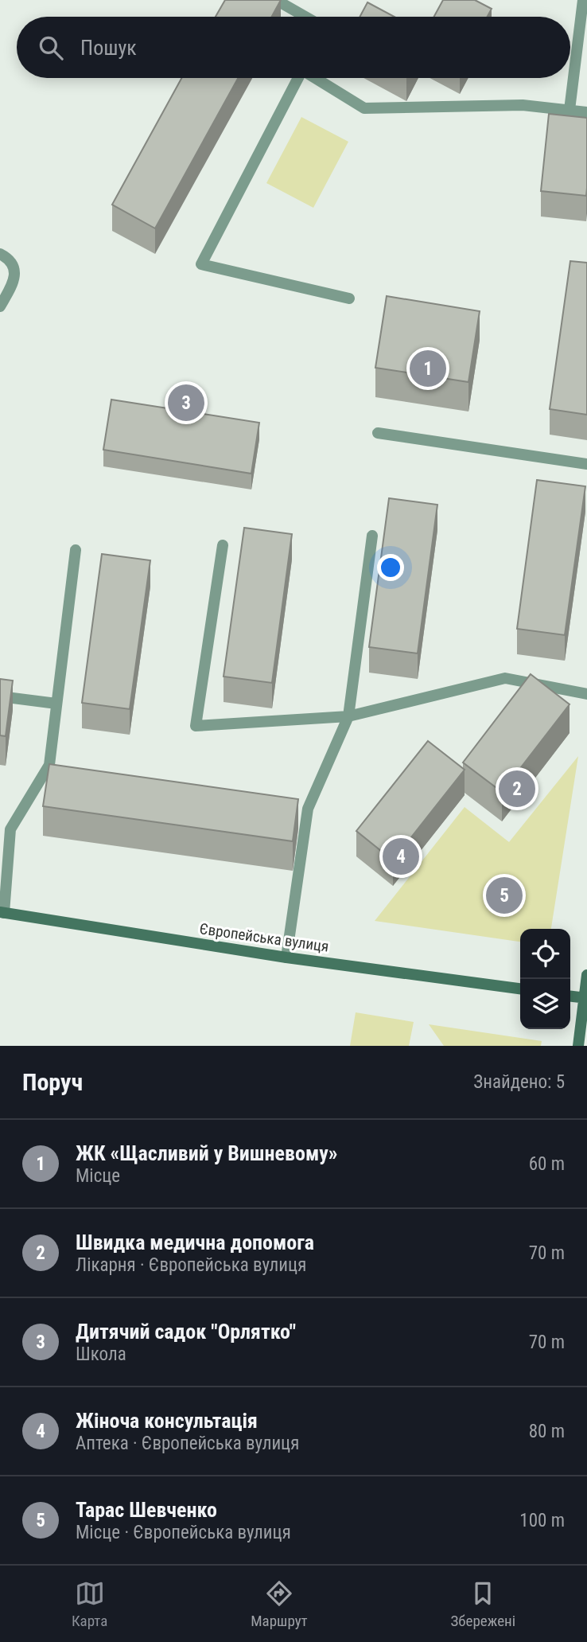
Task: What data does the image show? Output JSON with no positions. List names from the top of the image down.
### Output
{
  "streets": {
    "street": ["Європейська вулиця"]
  },
  "page": {
    "search": "Пошук",
    "pins": [
      "1",
      "3",
      "2",
      "4",
      "5"
    ],
    "heading": ["Поруч", "Знайдено: 5"],
    "list": [
      {
        "mark": "1",
        "name": "ЖК «Щасливий у Вишневому»",
        "note": "Місце",
        "value": "60 m"
      },
      {
        "mark": "2",
        "name": "Швидка медична допомога",
        "note": "Лікарня · Європейська вулиця",
        "value": "70 m"
      },
      {
        "mark": "3",
        "name": "Дитячий садок \"Орлятко\"",
        "note": "Школа",
        "value": "70 m"
      },
      {
        "mark": "4",
        "name": "Жіноча консультація",
        "note": "Аптека · Європейська вулиця",
        "value": "80 m"
      },
      {
        "mark": "5",
        "name": "Тарас Шевченко",
        "note": "Місце · Європейська вулиця",
        "value": "100 m"
      }
    ],
    "nav": ["Карта", "Маршрут", "Збережені"]
  }
}
